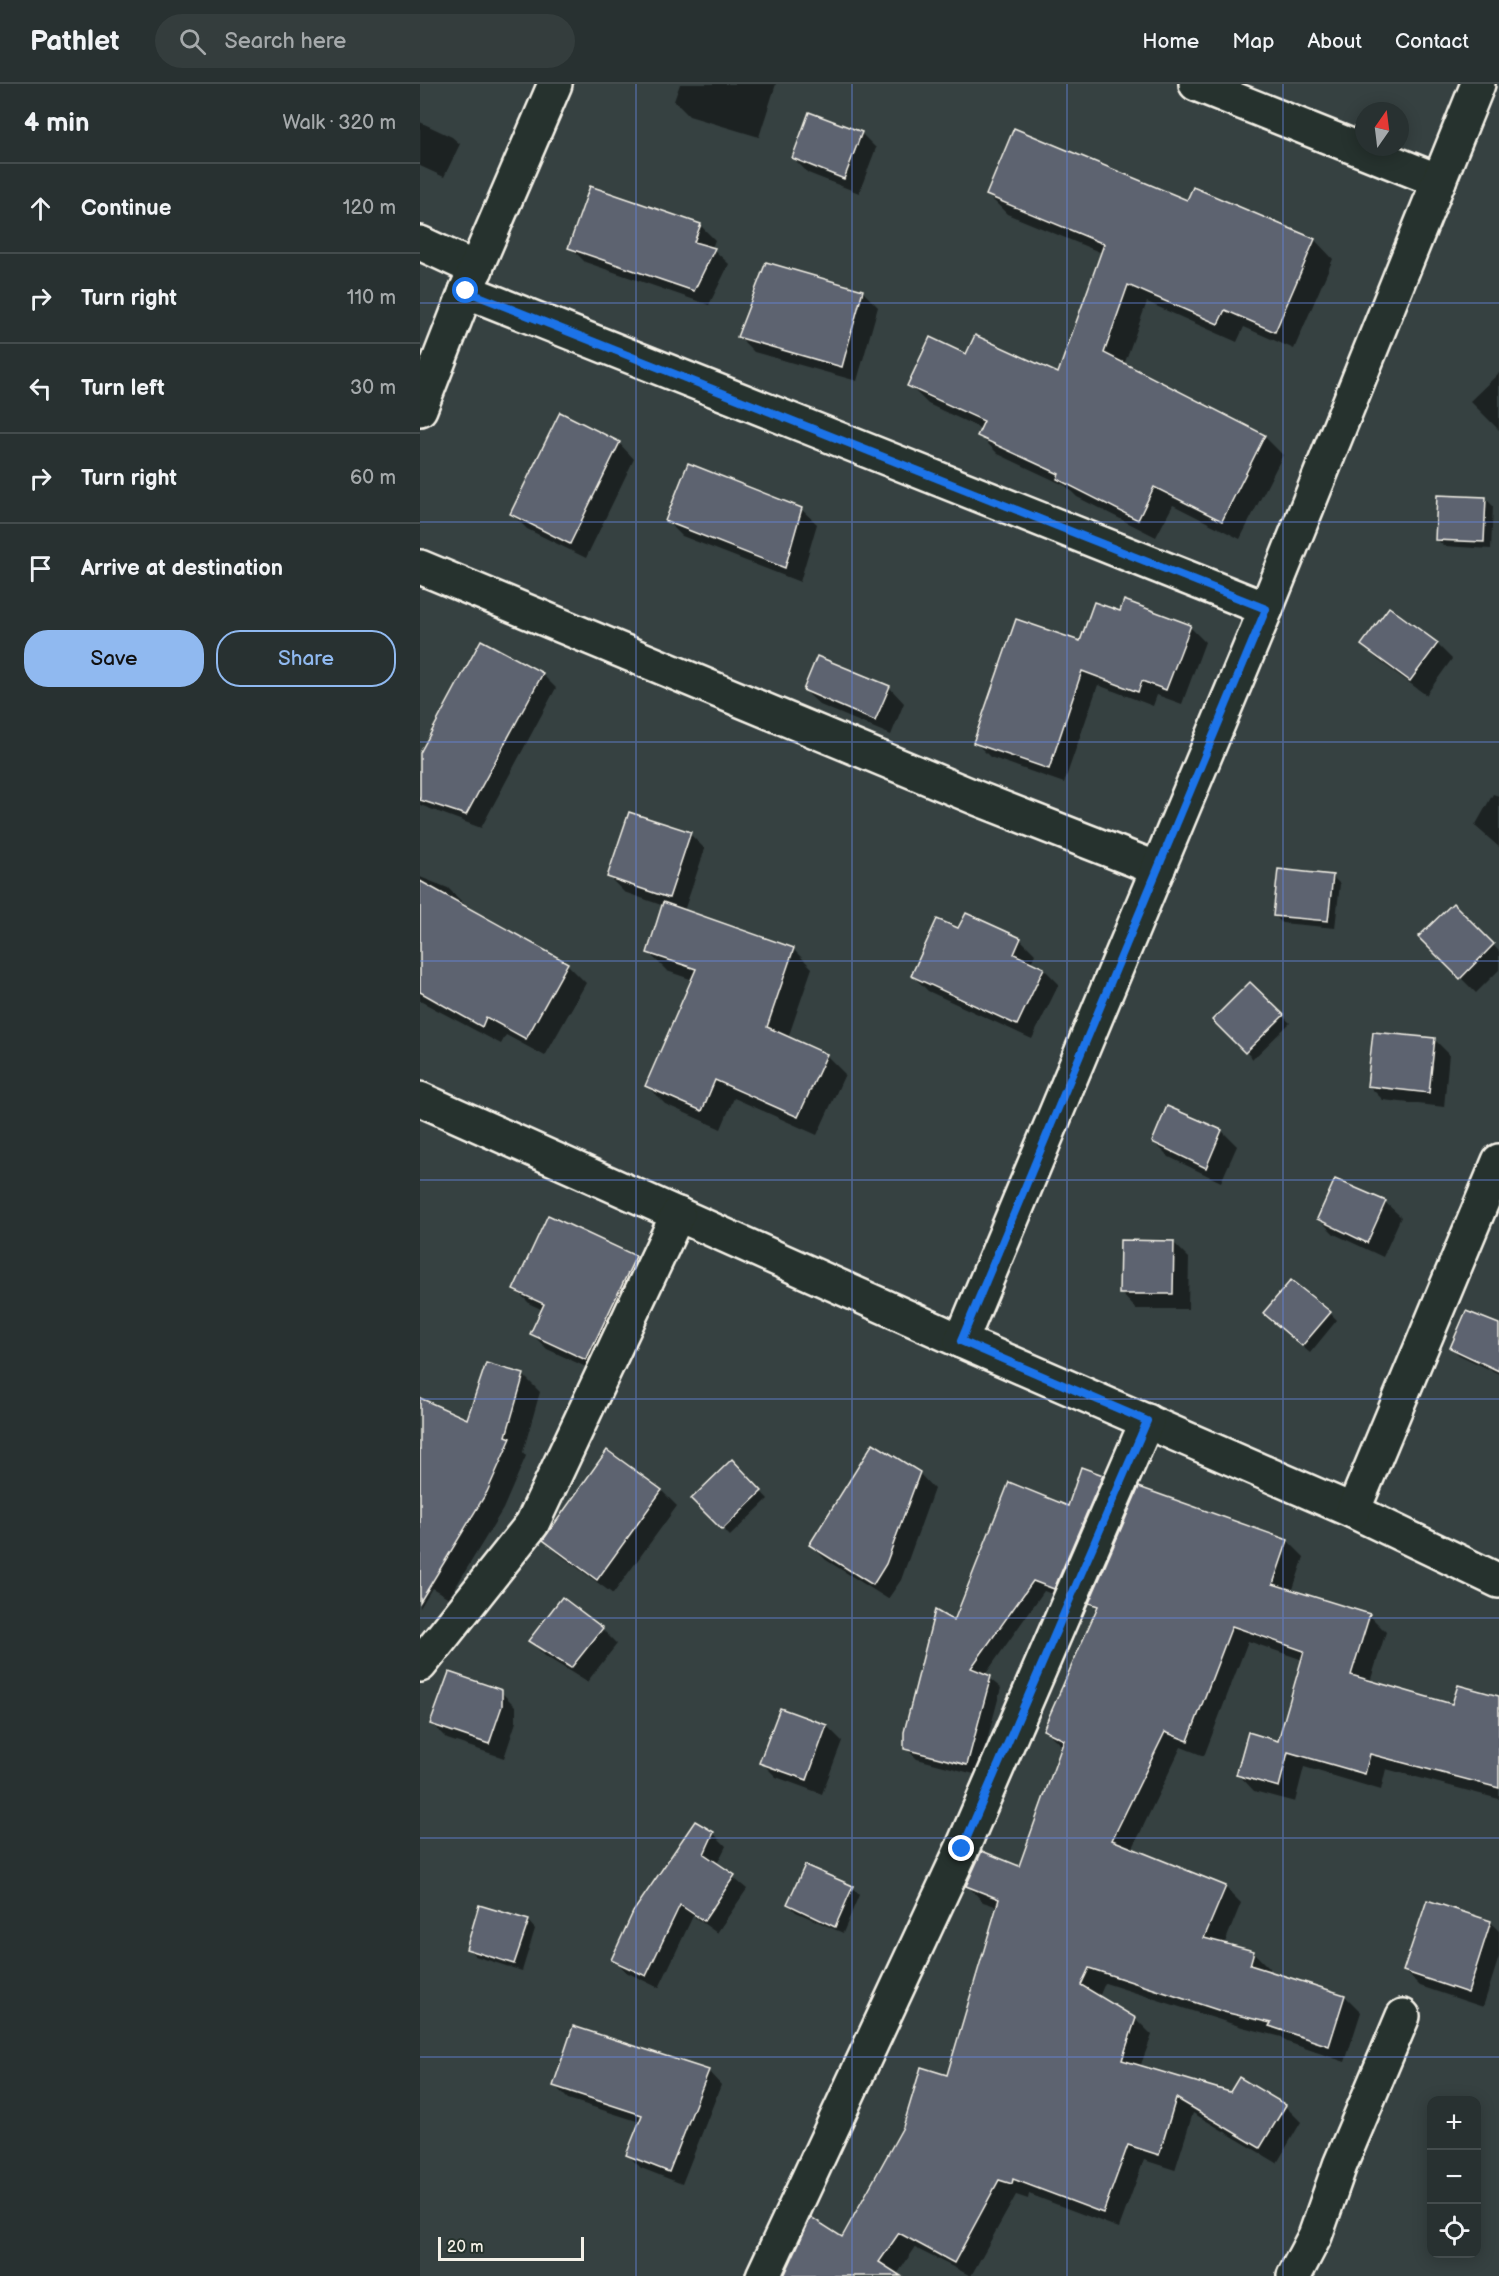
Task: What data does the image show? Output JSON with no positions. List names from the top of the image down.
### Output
{
  "scale_bar": "20 m",
  "north": "top",
  "page": {
    "header": "Pathlet",
    "search": "Search here",
    "nav": [
      "Home",
      "Map",
      "About",
      "Contact"
    ],
    "heading": ["4 min", "Walk · 320 m"],
    "list": [
      ["Continue", "120 m"],
      ["Turn right", "110 m"],
      ["Turn left", "30 m"],
      ["Turn right", "60 m"],
      "Arrive at destination"
    ],
    "buttons": ["Save", "Share"],
    "map_buttons": ["+", "−"],
    "scale": "20 m"
  }
}
